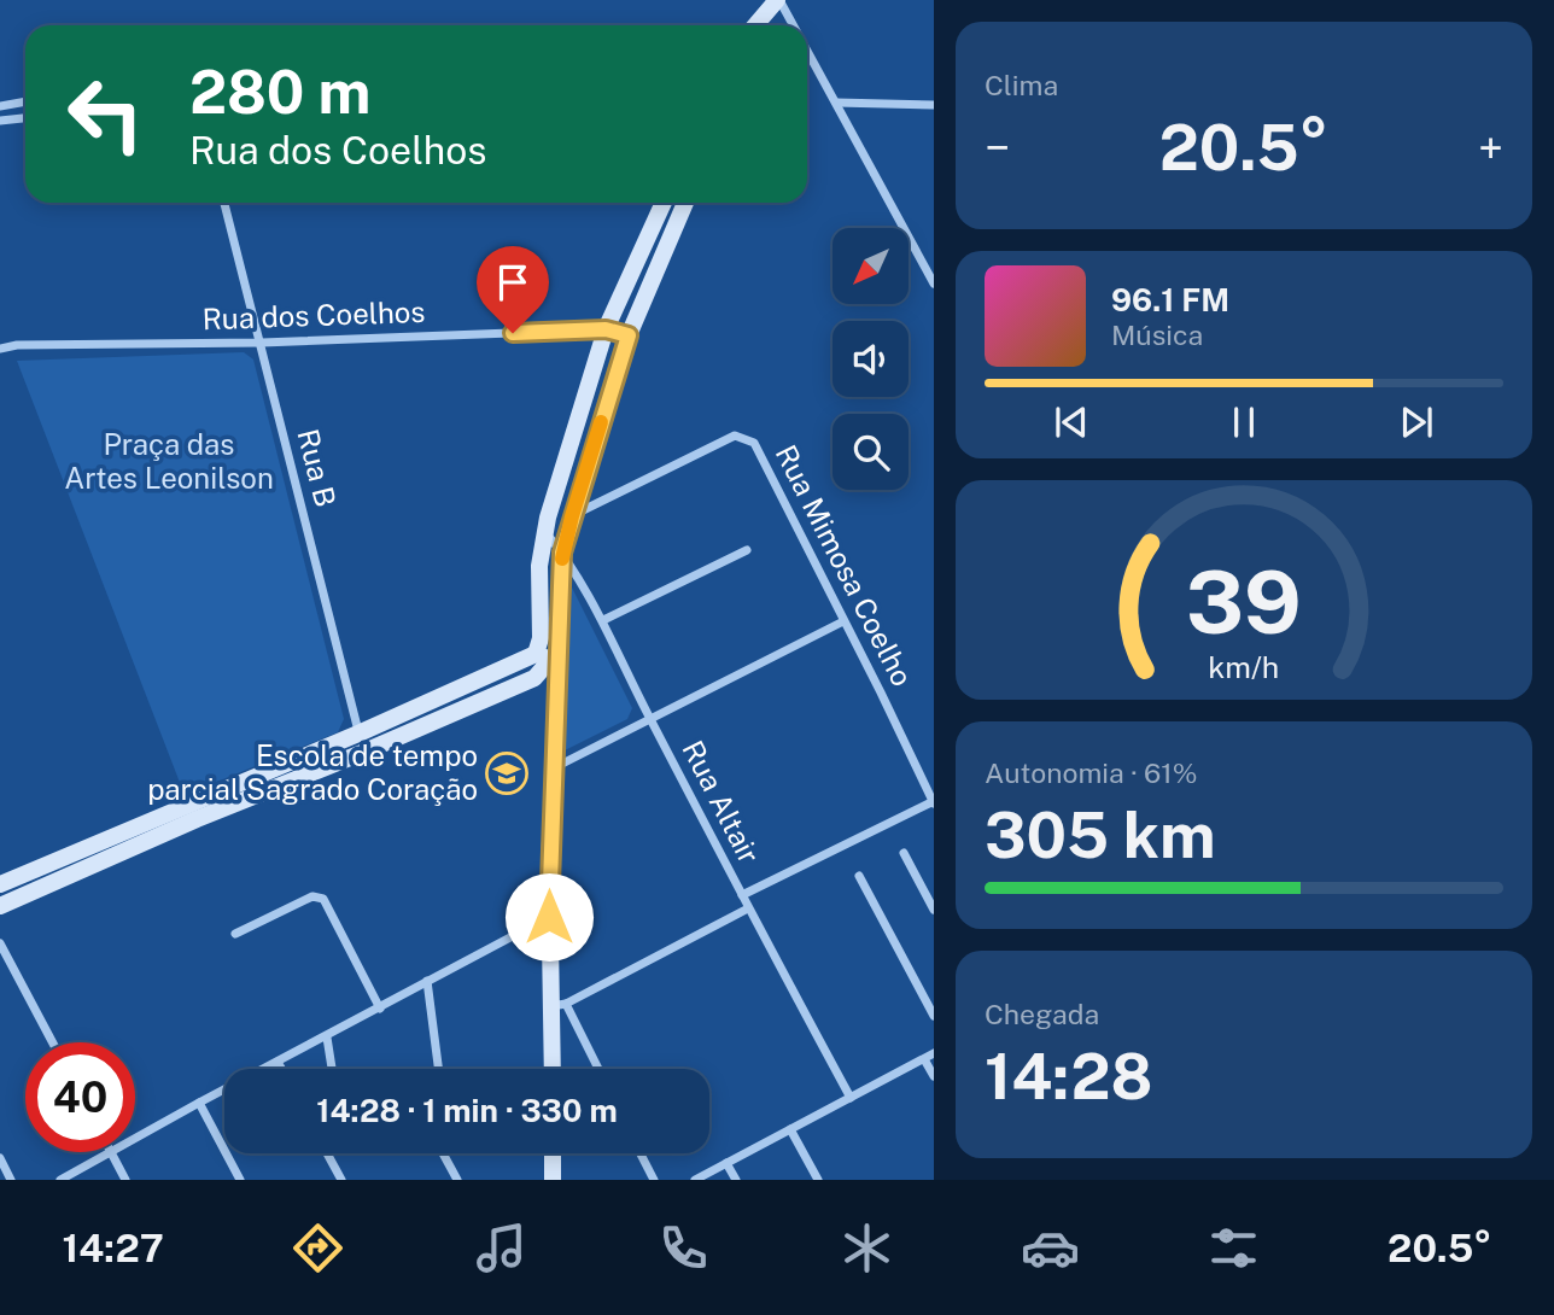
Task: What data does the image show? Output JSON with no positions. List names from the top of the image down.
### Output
{
  "streets": {
    "street": [
      "Rua dos Coelhos",
      "Rua B",
      "Rua Mimosa Coelho",
      "Rua Altair"
    ]
  },
  "crossings": [
    ["Rua dos Coelhos", "Rua B"]
  ],
  "parks": ["Praça das Artes Leonilson"],
  "places": {
    "school or university": ["Escola de tempo parcial Sagrado Coração"]
  },
  "north": "bottom left",
  "page": {
    "tile": [
      "Clima",
      ["Autonomia · 61%", "305 km"],
      ["Chegada", "14:28"]
    ],
    "turn": ["280 m", "Rua dos Coelhos"],
    "heat": ["−", "20.5°", "+"],
    "song": ["96.1 FM", "Música"],
    "limit": "40",
    "trip": "14:28 · 1 min · 330 m",
    "tabs": ["14:27", "20.5°"],
    "gauge": ["39", "km/h"]
  }
}
